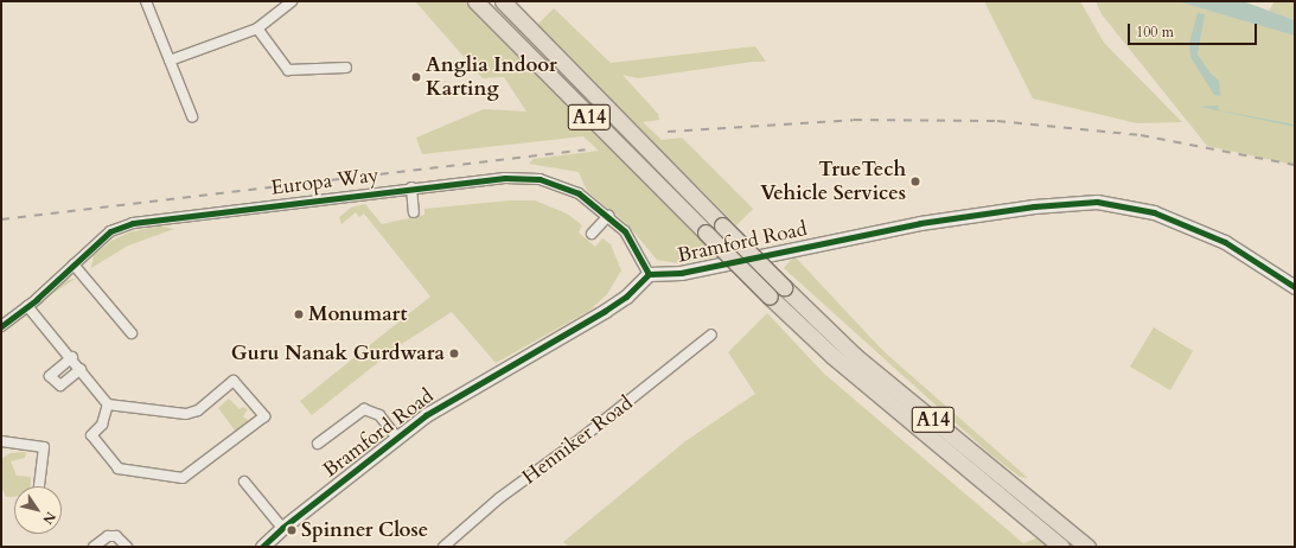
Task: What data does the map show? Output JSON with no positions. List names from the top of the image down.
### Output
{
  "streets": {
    "highway": ["A14"],
    "main road": ["Bramford Road"],
    "street": ["Europa Way", "Henniker Road"]
  },
  "crossings": [
    ["Europa Way", "Bramford Road"]
  ],
  "places": [
    "Anglia Indoor Karting",
    "TrueTech Vehicle Services",
    "Monumart",
    "Guru Nanak Gurdwara",
    "Spinner Close"
  ],
  "scale_bar": "100 m",
  "north": "bottom right"
}
